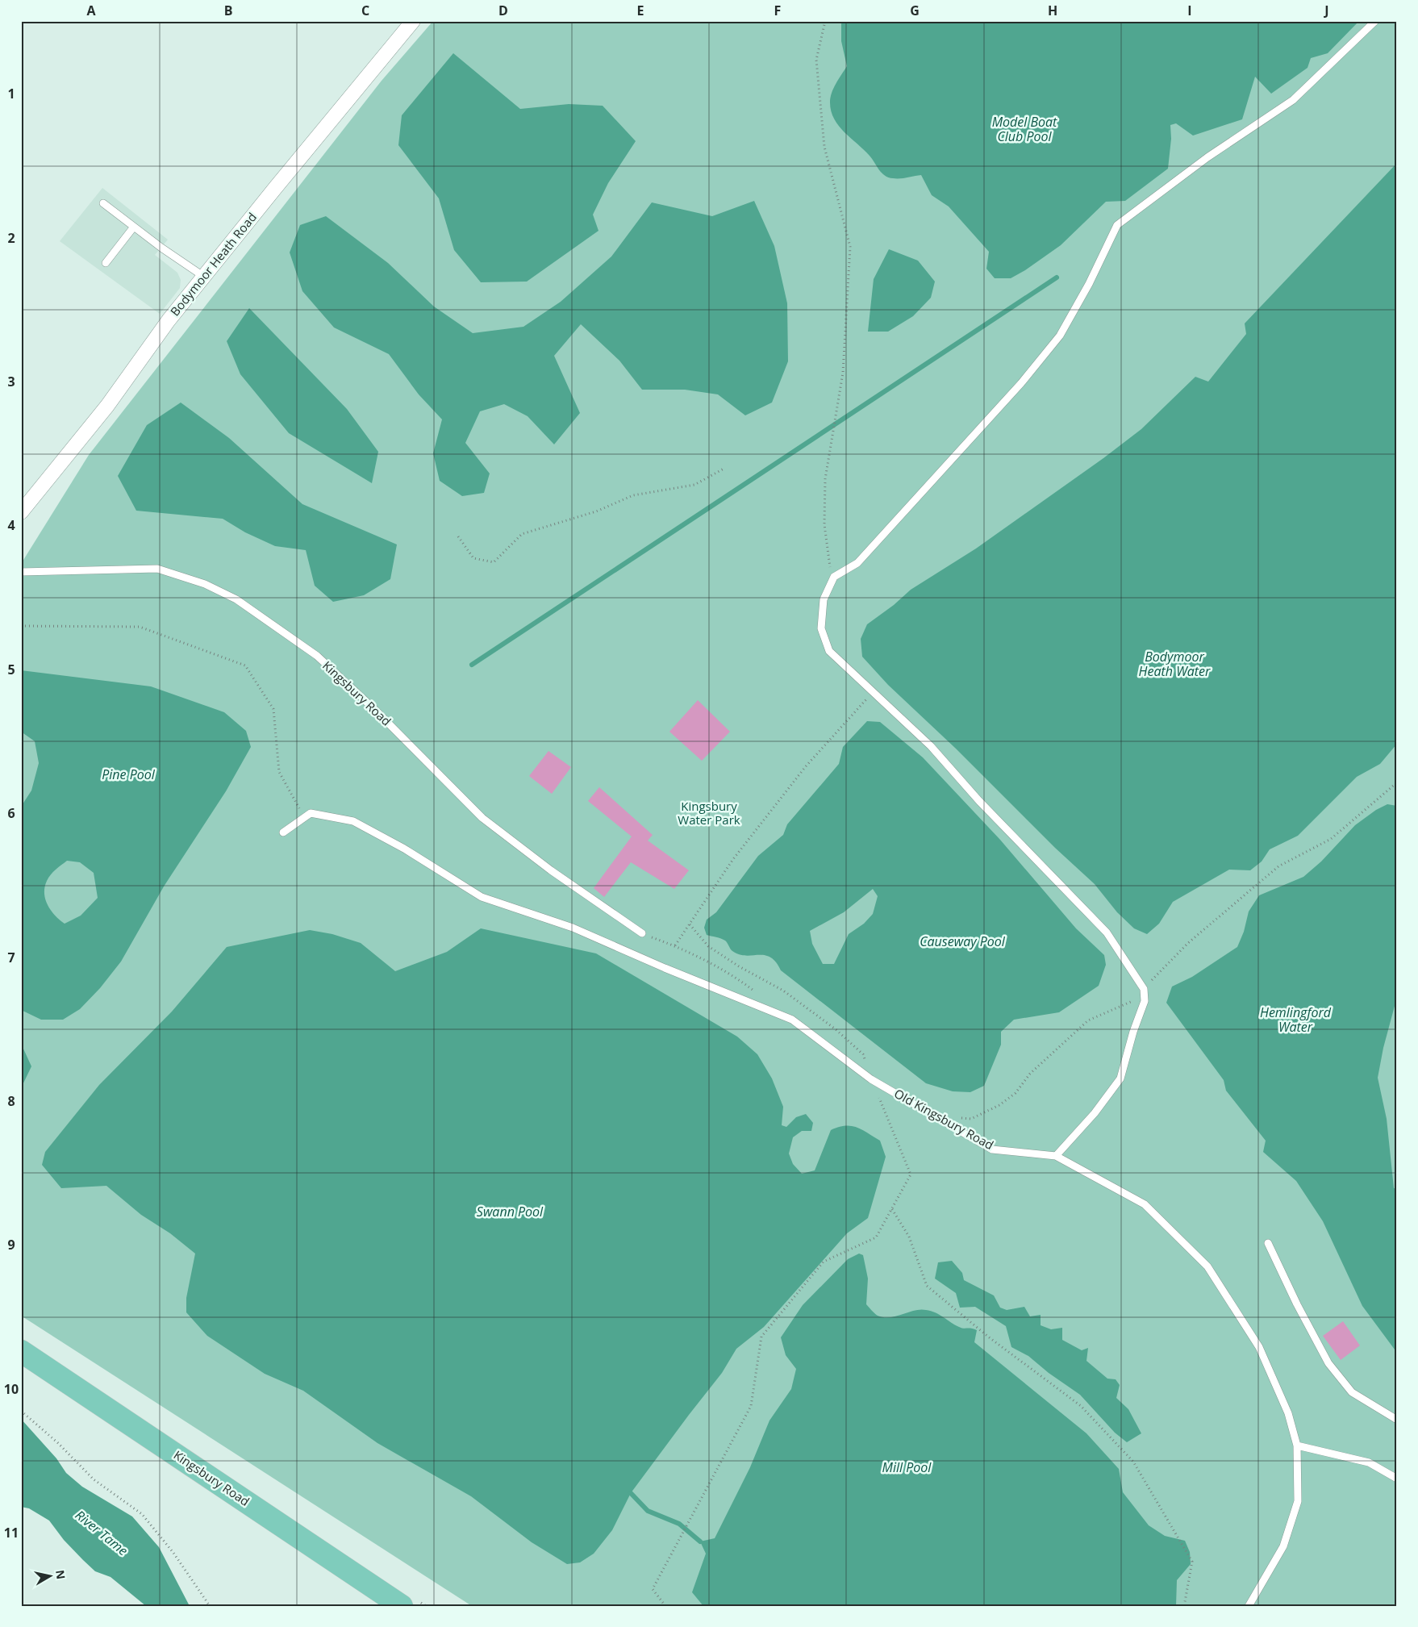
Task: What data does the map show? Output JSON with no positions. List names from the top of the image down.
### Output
{
  "streets": {
    "main road": ["Kingsbury Road"],
    "street": ["Bodymoor Heath Road"],
    "lane": ["Old Kingsbury Road"]
  },
  "water": [
    "Model Boat Club Pool",
    "Bodymoor Heath Water",
    "Pine Pool",
    "Causeway Pool",
    "Hemlingford Water",
    "Swann Pool",
    "Mill Pool",
    "River Tame"
  ],
  "parks": ["Kingsbury Water Park"],
  "north": "right",
  "grid": {
    "columns": [
      "A",
      "B",
      "C",
      "D",
      "E",
      "F",
      "G",
      "H",
      "I",
      "J"
    ],
    "rows": [
      "1",
      "2",
      "3",
      "4",
      "5",
      "6",
      "7",
      "8",
      "9",
      "10",
      "11"
    ]
  }
}
